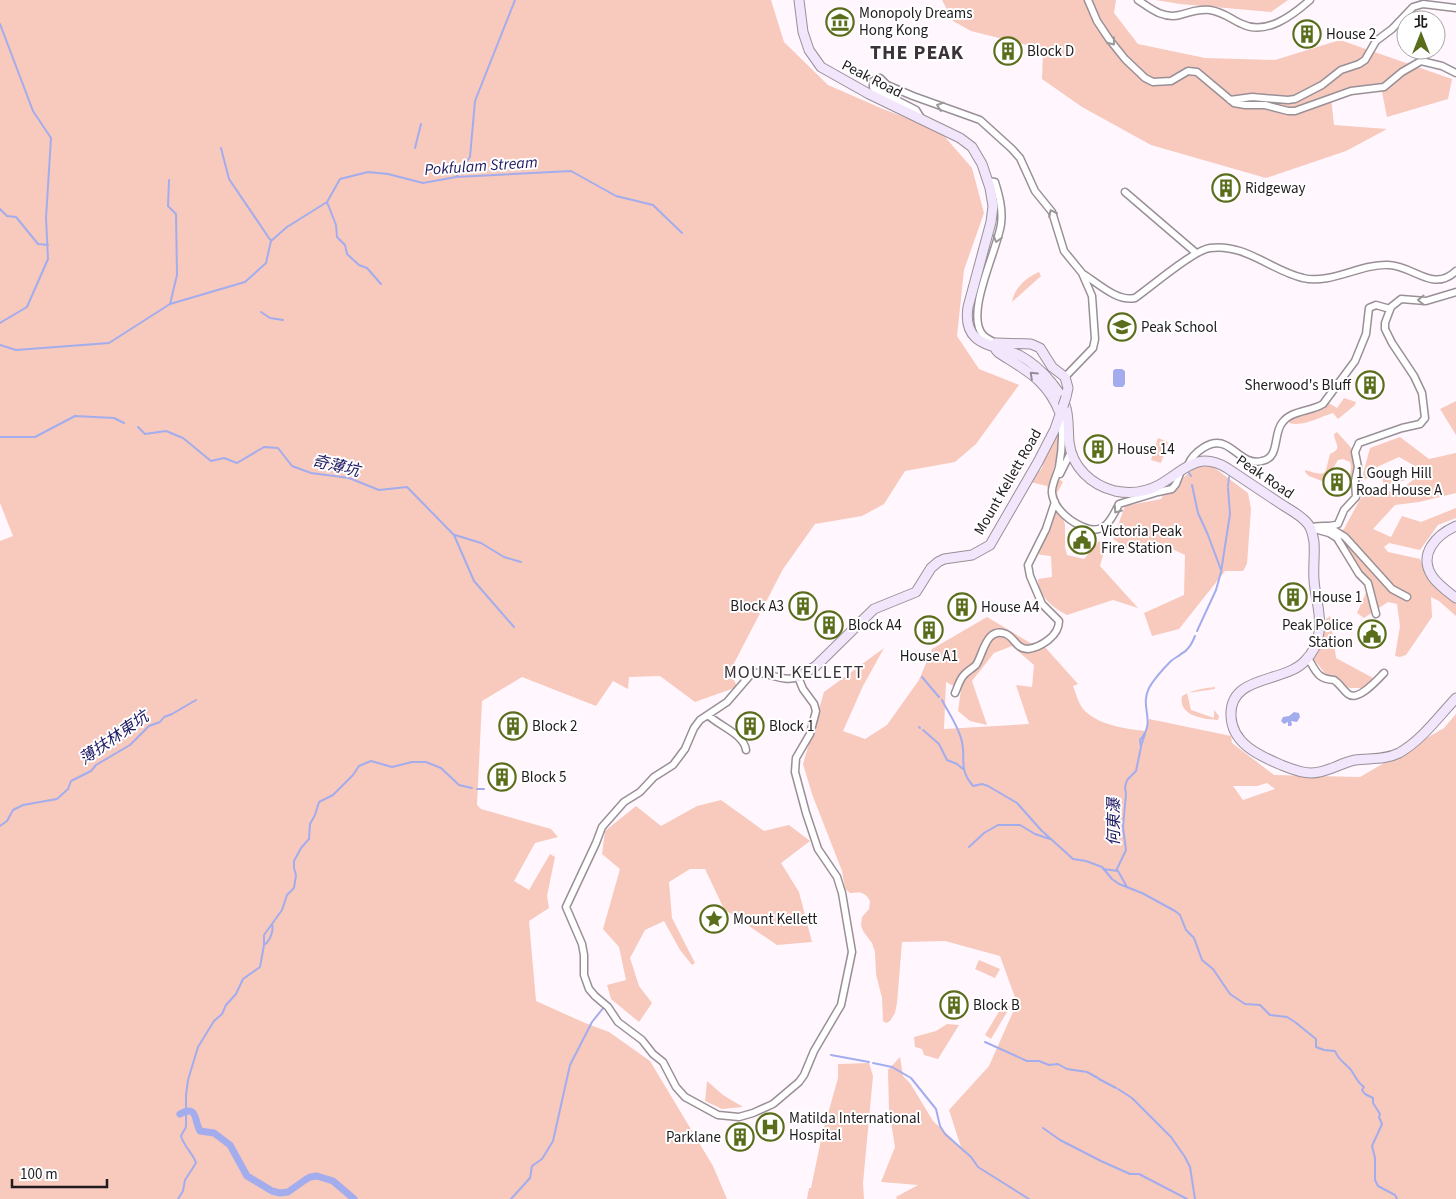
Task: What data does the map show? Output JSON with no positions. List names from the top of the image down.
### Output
{
  "streets": {
    "main road": ["Peak Road", "Mount Kellett Road"]
  },
  "districts": ["THE PEAK", "MOUNT KELLETT"],
  "water": [
    "Pokfulam Stream",
    "奇薄坑",
    "薄扶林東坑",
    "何東瀑"
  ],
  "places": {
    "museum": ["Monopoly Dreams Hong Kong"],
    "building": [
      "House 2",
      "Block D",
      "Ridgeway",
      "Sherwood's Bluff",
      "House 14",
      "1 Gough Hill Road House A",
      "House 1",
      "Block A3",
      "House A4",
      "Block A4",
      "House A1",
      "Block 2",
      "Block 1",
      "Block 5",
      "Block B",
      "Parklane"
    ],
    "school or university": ["Peak School"],
    "public building": ["Victoria Peak Fire Station", "Peak Police Station"],
    "place": ["Mount Kellett"],
    "hospital": ["Matilda International Hospital"]
  },
  "scale_bar": "100 m",
  "north": "top"
}
